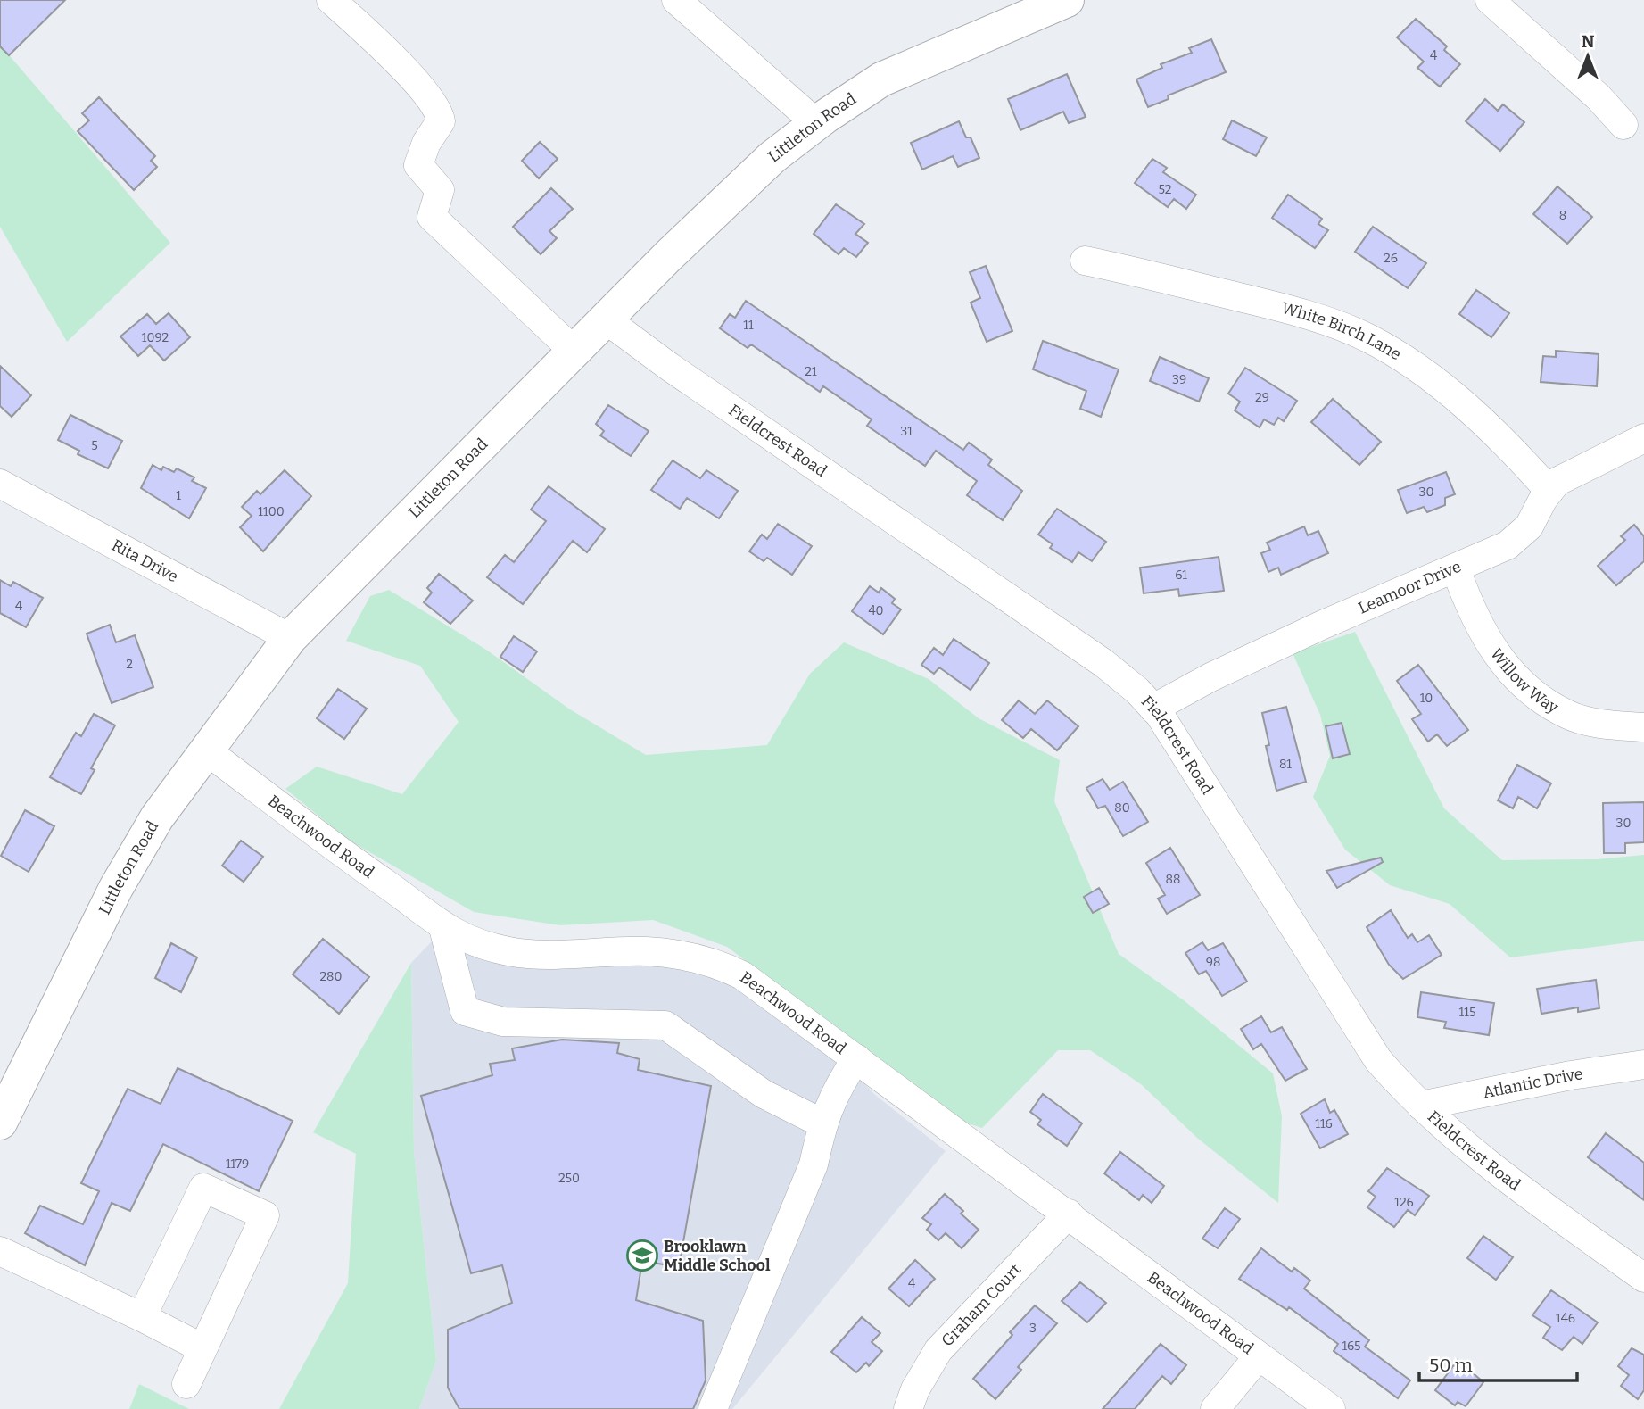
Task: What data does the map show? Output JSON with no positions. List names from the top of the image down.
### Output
{
  "streets": {
    "main road": ["Littleton Road"],
    "street": [
      "White Birch Lane",
      "Fieldcrest Road",
      "Rita Drive",
      "Leamoor Drive",
      "Willow Way",
      "Beachwood Road",
      "Atlantic Drive",
      "Graham Court"
    ]
  },
  "crossings": [
    ["Littleton Road", "Fieldcrest Road"],
    ["Littleton Road", "Rita Drive"],
    ["Littleton Road", "Beachwood Road"],
    ["White Birch Lane", "Leamoor Drive"],
    ["Fieldcrest Road", "Leamoor Drive"],
    ["Fieldcrest Road", "Atlantic Drive"],
    ["Leamoor Drive", "Willow Way"],
    ["Beachwood Road", "Graham Court"]
  ],
  "places": {
    "school or university": ["Brooklawn Middle School"]
  },
  "house_numbers": [
    "4",
    "52",
    "8",
    "26",
    "11",
    "1092",
    "21",
    "39",
    "29",
    "31",
    "5",
    "30",
    "1",
    "1100",
    "61",
    "4",
    "40",
    "2",
    "10",
    "81",
    "80",
    "30",
    "88",
    "98",
    "280",
    "115",
    "116",
    "1179",
    "250",
    "126",
    "4",
    "146",
    "3",
    "165"
  ],
  "scale_bar": "50 m",
  "north": "top"
}
